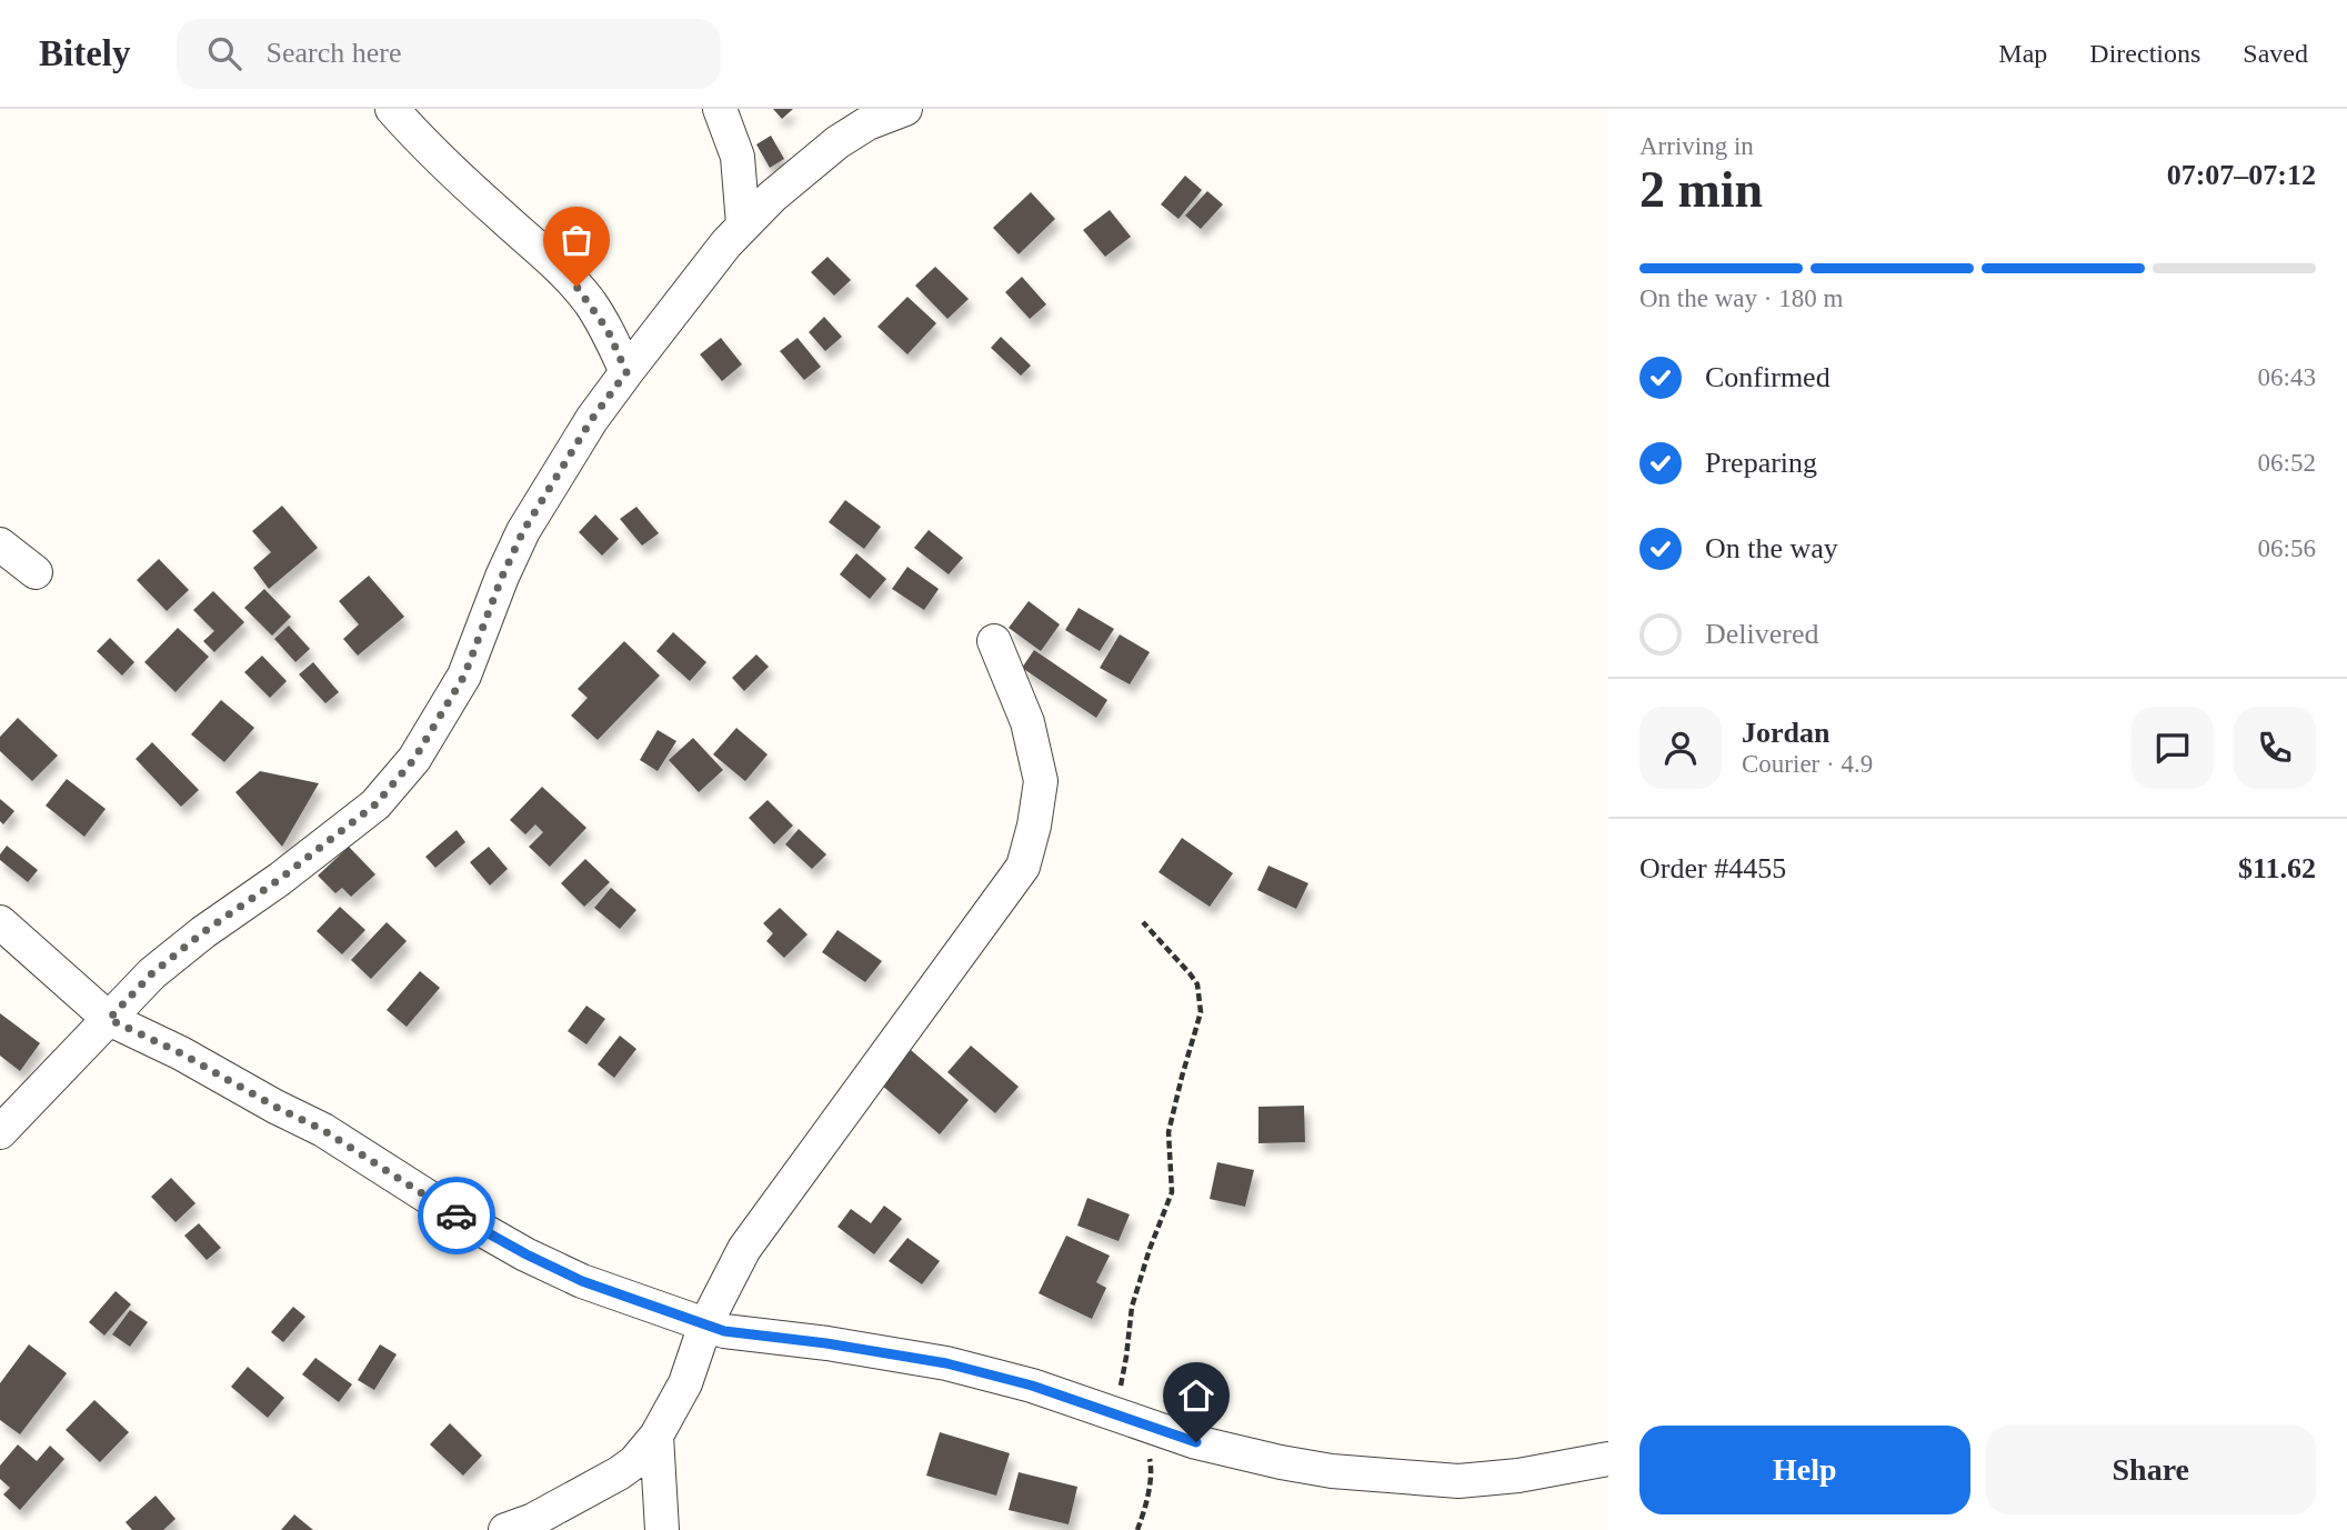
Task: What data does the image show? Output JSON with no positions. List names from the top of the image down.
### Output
{
  "page": {
    "header": "Bitely",
    "search": "Search here",
    "nav": ["Map", "Directions", "Saved"],
    "heading": ["2 min", "Arriving in", "07:07–07:12"],
    "panel": [
      "Jordan",
      "Courier · 4.9",
      "Order #4455",
      "$11.62"
    ],
    "bar": "On the way · 180 m",
    "list": [
      ["Confirmed", "06:43"],
      ["Preparing", "06:52"],
      ["On the way", "06:56"],
      "Delivered"
    ],
    "buttons": ["Help", "Share"]
  }
}
